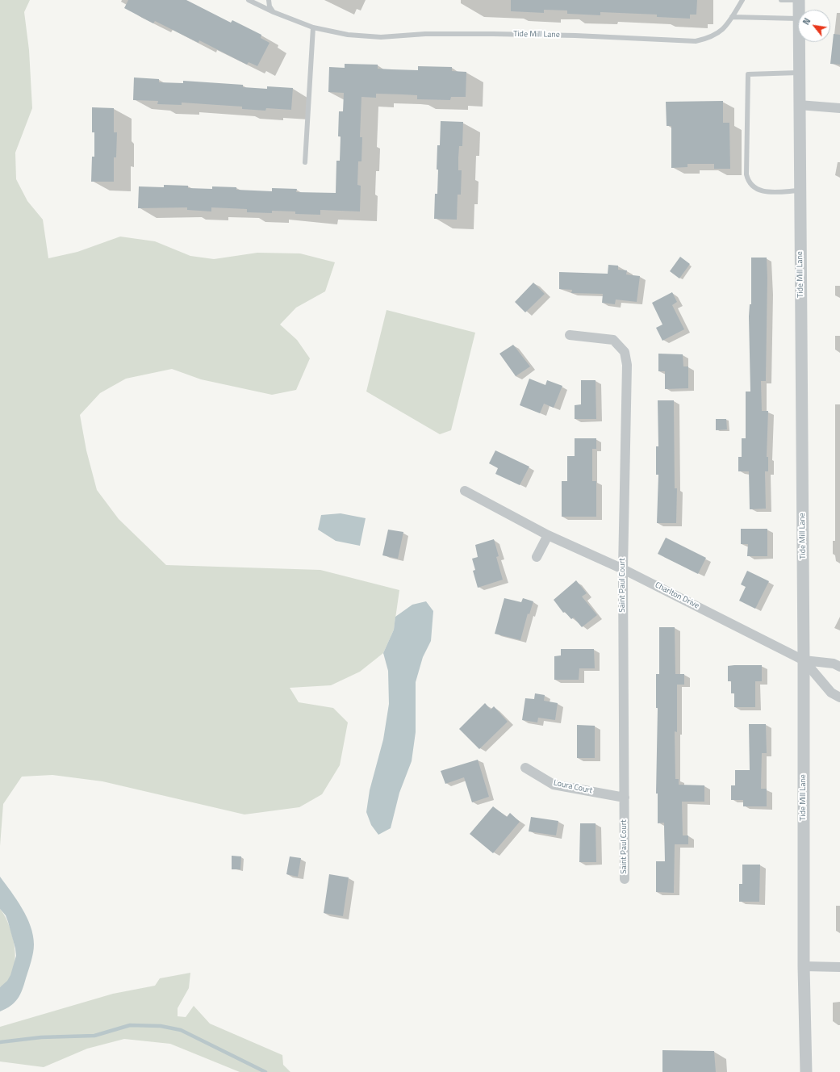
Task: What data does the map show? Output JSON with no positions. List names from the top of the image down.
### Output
{
  "streets": {
    "street": [
      "Tide Mill Lane",
      "Saint Paul Court",
      "Charlton Drive",
      "Loura Court"
    ]
  },
  "crossings": [
    ["Tide Mill Lane", "Charlton Drive"],
    ["Saint Paul Court", "Charlton Drive"],
    ["Saint Paul Court", "Loura Court"]
  ],
  "north": "top left"
}
